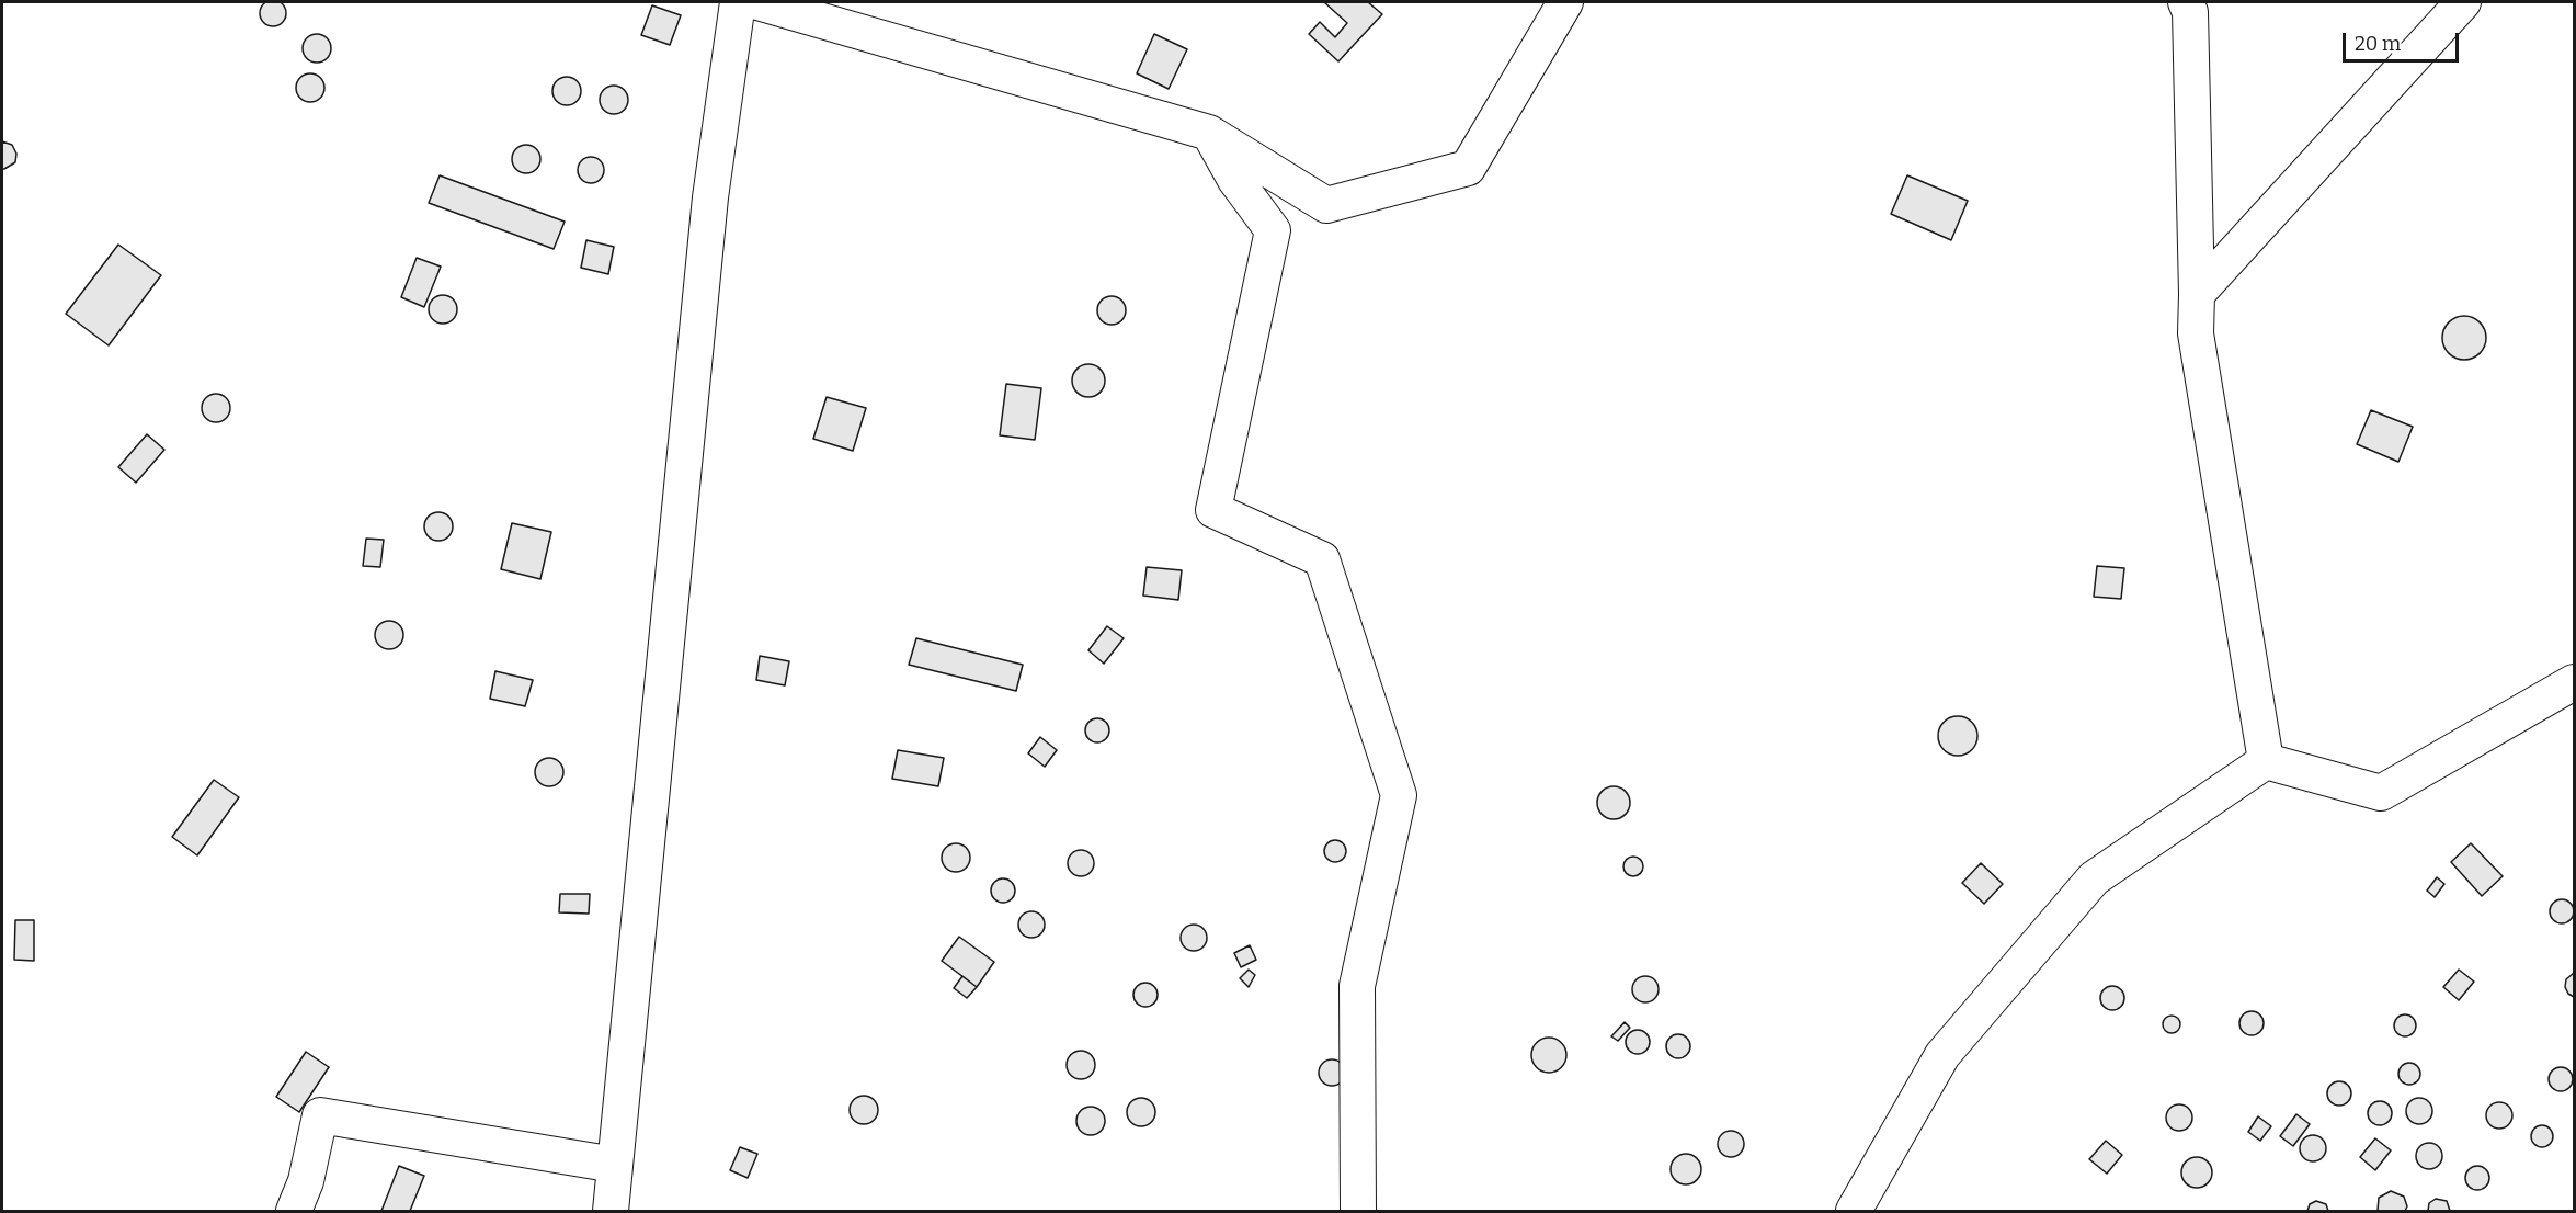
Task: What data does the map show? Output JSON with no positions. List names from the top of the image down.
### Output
{
  "scale_bar": "20 m"
}
